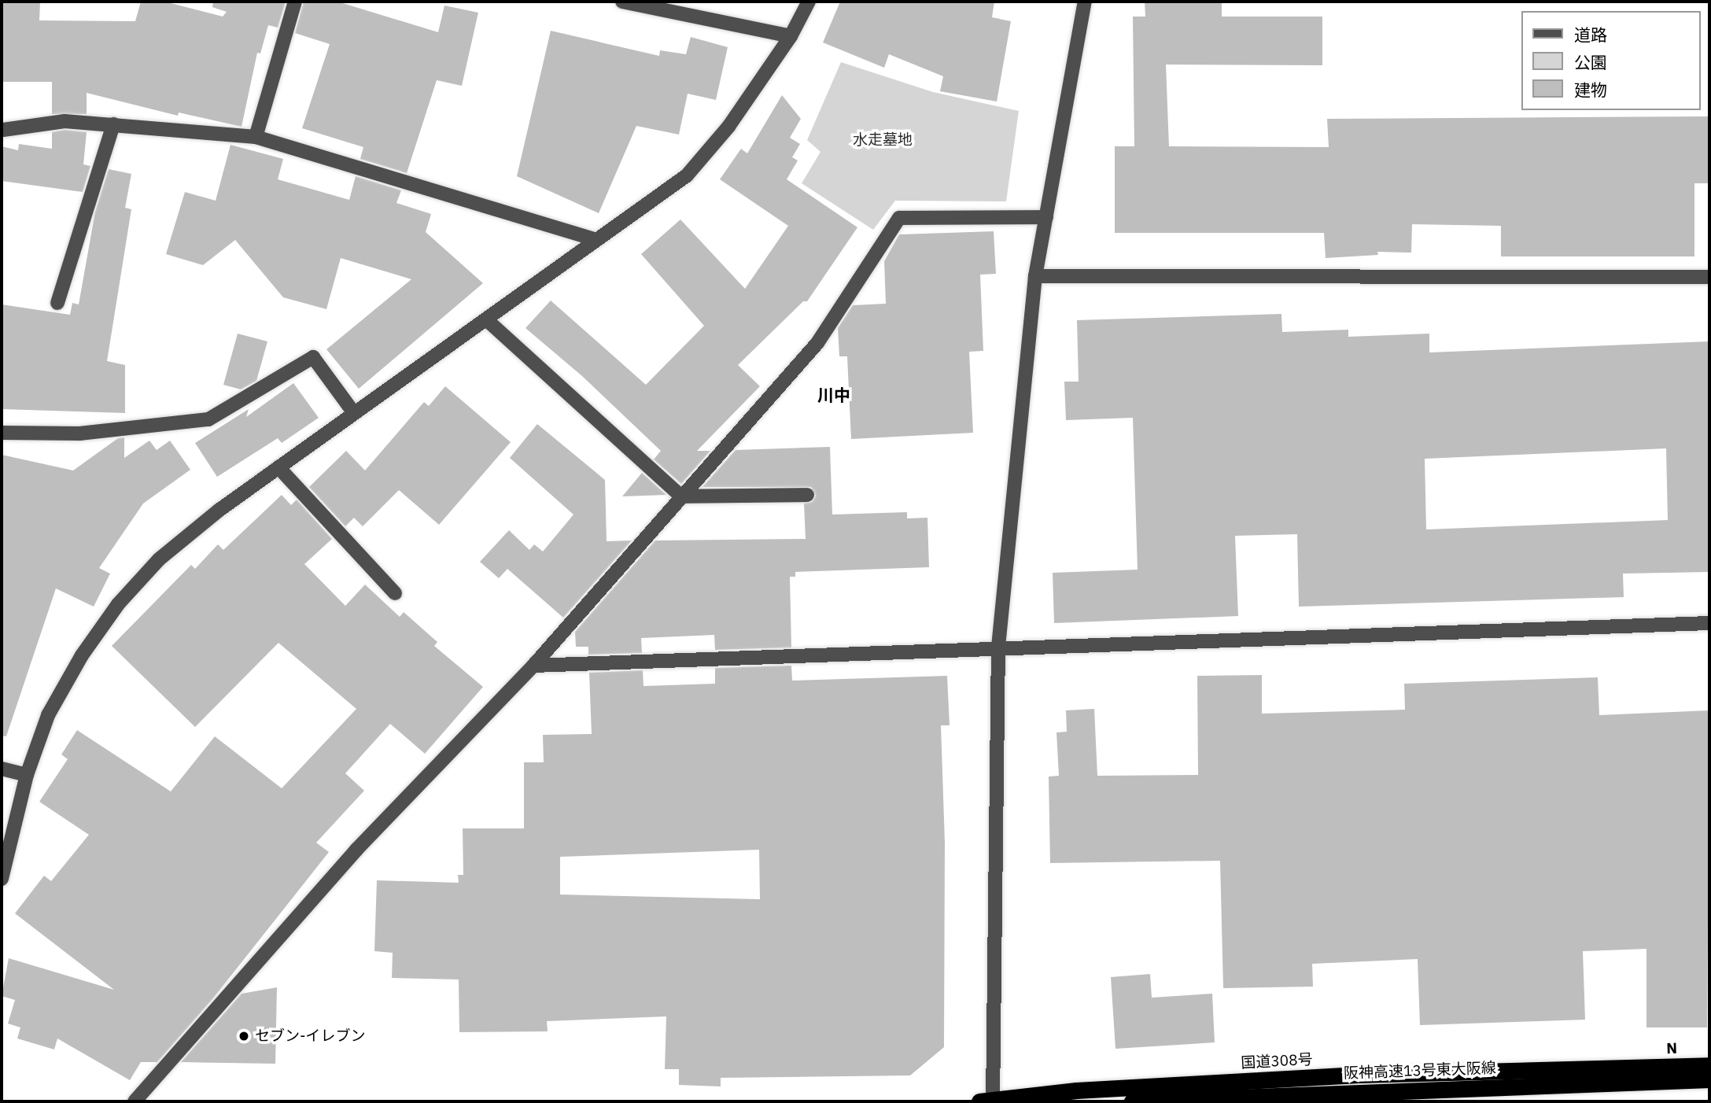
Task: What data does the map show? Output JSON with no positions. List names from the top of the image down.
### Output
{
  "streets": {
    "highway": ["国道308号", "阪神高速13号東大阪線"]
  },
  "districts": ["川中"],
  "parks": ["水走墓地"],
  "places": ["セブン-イレブン"],
  "legend": ["道路", "公園", "建物"],
  "north": "top"
}
